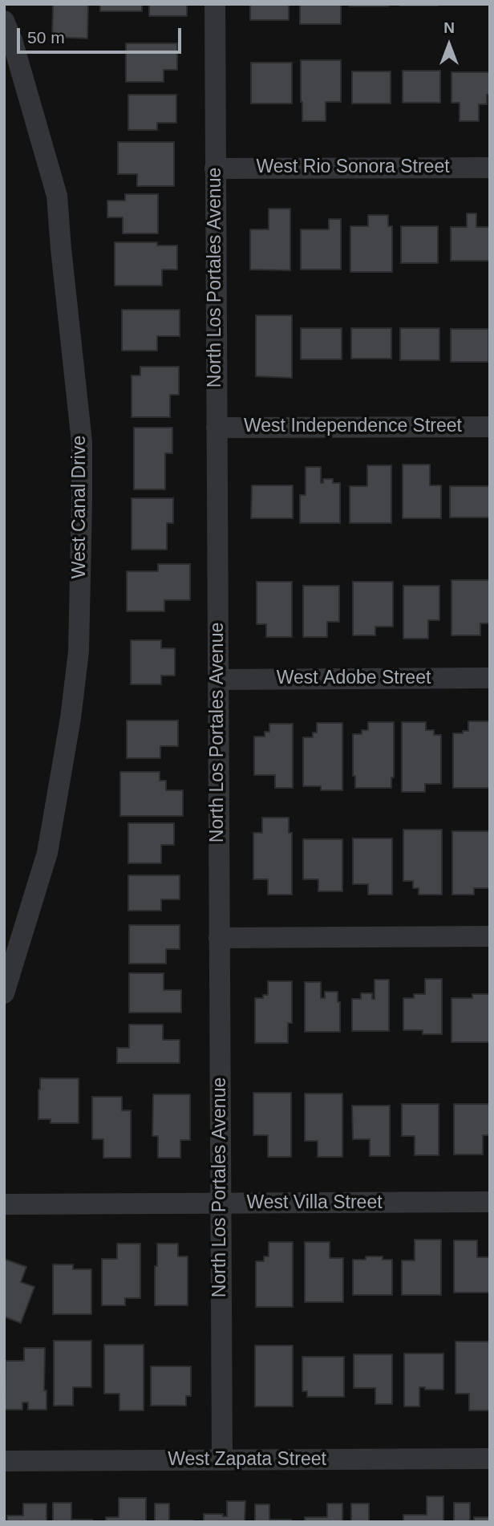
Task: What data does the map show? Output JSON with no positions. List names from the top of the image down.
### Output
{
  "streets": {
    "street": [
      "West Rio Sonora Street",
      "North Los Portales Avenue",
      "West Independence Street",
      "West Canal Drive",
      "West Adobe Street",
      "West Villa Street",
      "West Zapata Street"
    ]
  },
  "crossings": [
    ["West Rio Sonora Street", "North Los Portales Avenue"],
    ["North Los Portales Avenue", "West Independence Street"],
    ["North Los Portales Avenue", "West Adobe Street"],
    ["North Los Portales Avenue", "West Villa Street"],
    ["North Los Portales Avenue", "West Zapata Street"]
  ],
  "scale_bar": "50 m",
  "north": "top"
}
